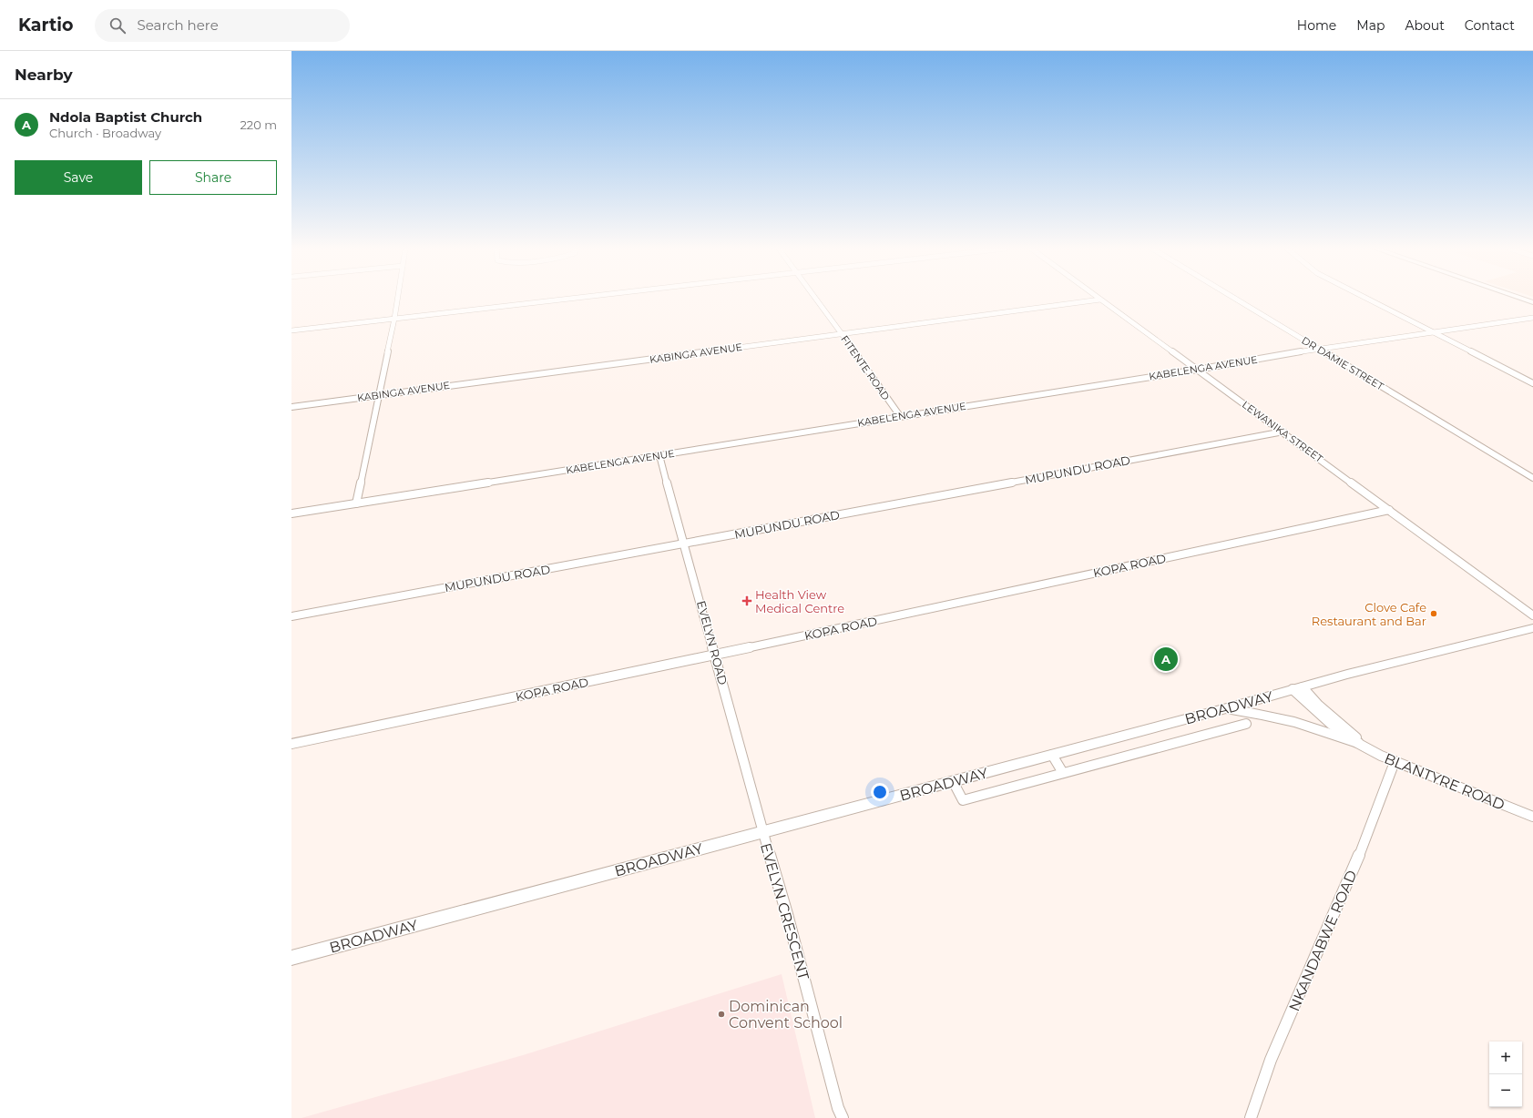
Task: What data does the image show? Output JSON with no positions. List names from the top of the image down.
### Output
{
  "streets": {
    "main road": ["BROADWAY"],
    "street": [
      "KABINGA AVENUE",
      "DR DAMIE STREET",
      "FITENTE ROAD",
      "KABELENGA AVENUE",
      "LEWANIKA STREET",
      "MUPUNDU ROAD",
      "KOPA ROAD",
      "EVELYN ROAD",
      "BLANTYRE ROAD",
      "EVELYN CRESCENT",
      "NKANDABWE ROAD"
    ]
  },
  "crossings": [
    ["KABINGA AVENUE", "FITENTE ROAD"],
    ["KABINGA AVENUE", "LEWANIKA STREET"],
    ["DR DAMIE STREET", "KABELENGA AVENUE"],
    ["FITENTE ROAD", "KABELENGA AVENUE"],
    ["KABELENGA AVENUE", "LEWANIKA STREET"],
    ["KABELENGA AVENUE", "EVELYN ROAD"],
    ["LEWANIKA STREET", "MUPUNDU ROAD"],
    ["LEWANIKA STREET", "KOPA ROAD"],
    ["MUPUNDU ROAD", "EVELYN ROAD"],
    ["KOPA ROAD", "EVELYN ROAD"],
    ["EVELYN ROAD", "BROADWAY"],
    ["EVELYN ROAD", "EVELYN CRESCENT"],
    ["BROADWAY", "BLANTYRE ROAD"],
    ["BROADWAY", "EVELYN CRESCENT"],
    ["BLANTYRE ROAD", "NKANDABWE ROAD"]
  ],
  "places": {
    "health": ["Health View Medical Centre"],
    "other": ["Clove Cafe Restaurant and Bar", "Dominican Convent School"]
  },
  "page": {
    "header": "Kartio",
    "search": "Search here",
    "nav": [
      "Home",
      "Map",
      "About",
      "Contact"
    ],
    "heading": "Nearby",
    "list": [
      {
        "mark": "A",
        "name": "Ndola Baptist Church",
        "note": "Church · Broadway",
        "value": "220 m"
      }
    ],
    "buttons": ["Save", "Share"],
    "pins": "A",
    "map_buttons": ["+", "−"]
  }
}
